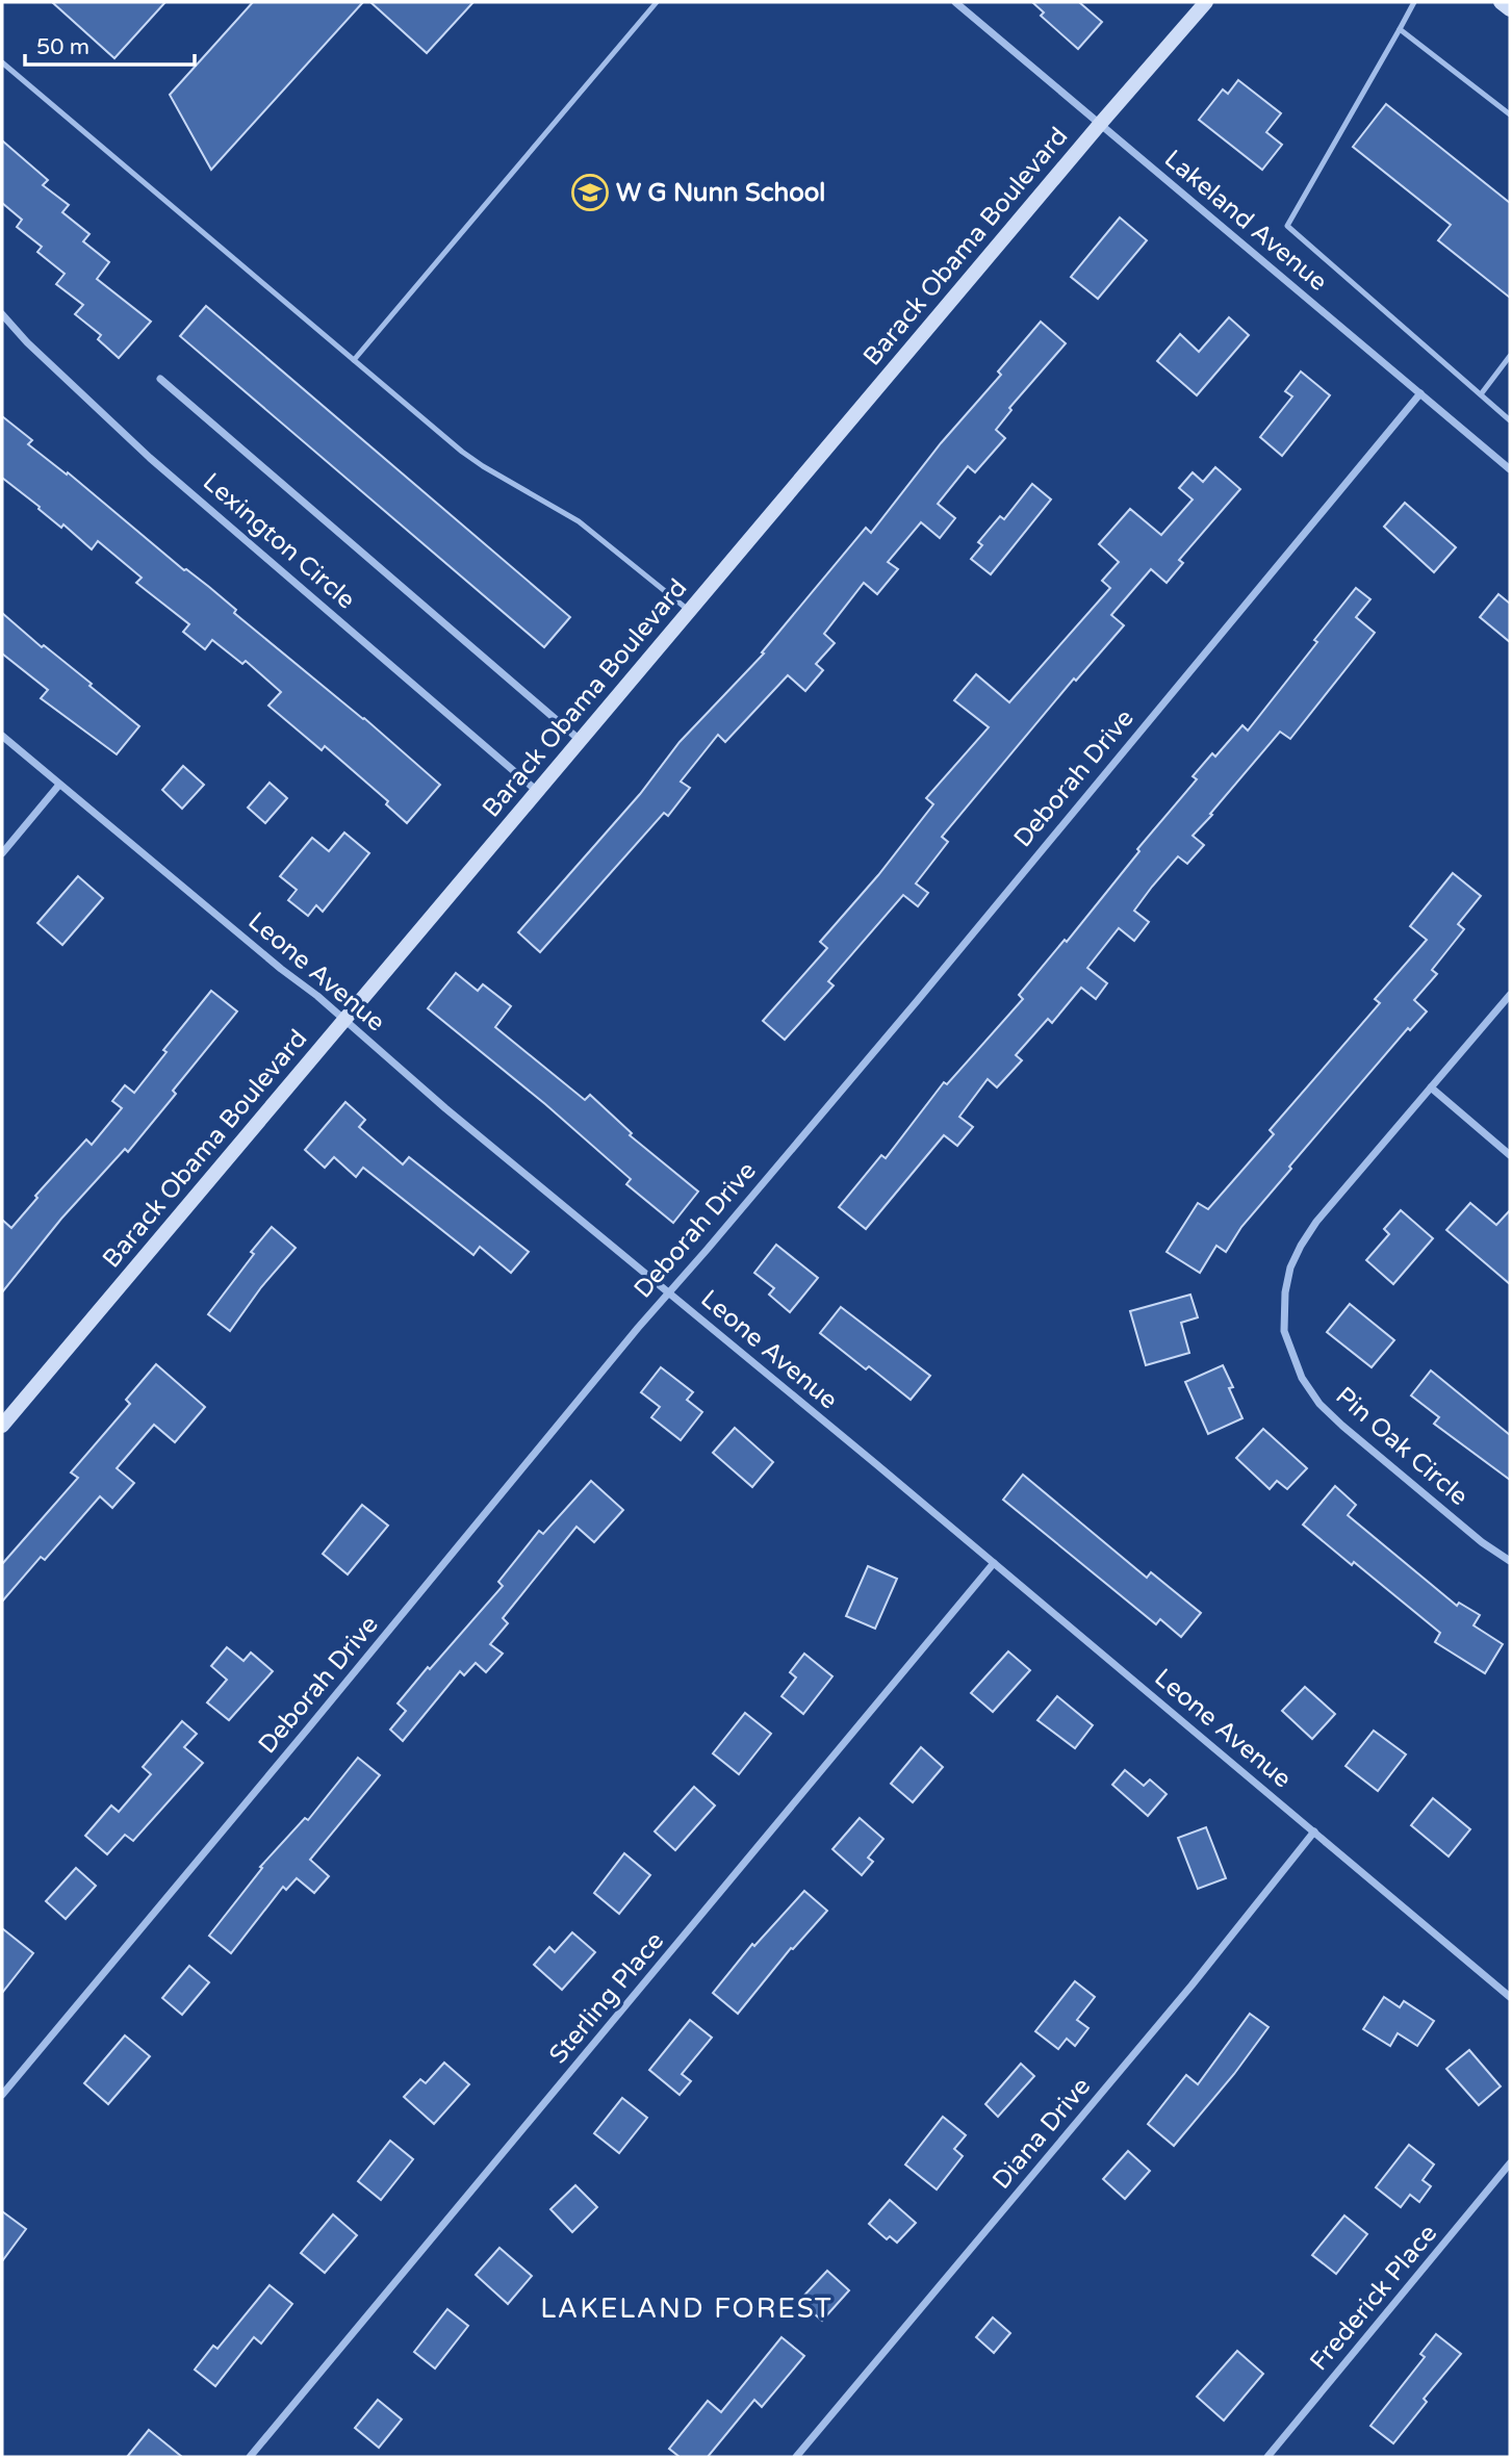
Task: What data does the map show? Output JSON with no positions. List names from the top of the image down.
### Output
{
  "streets": {
    "main road": ["Barack Obama Boulevard"],
    "street": [
      "Lakeland Avenue",
      "Lexington Circle",
      "Deborah Drive",
      "Leone Avenue",
      "Pin Oak Circle",
      "Sterling Place",
      "Diana Drive",
      "Frederick Place"
    ]
  },
  "crossings": [
    ["Lakeland Avenue", "Barack Obama Boulevard"],
    ["Lakeland Avenue", "Deborah Drive"],
    ["Barack Obama Boulevard", "Lexington Circle"],
    ["Barack Obama Boulevard", "Leone Avenue"],
    ["Deborah Drive", "Leone Avenue"],
    ["Leone Avenue", "Sterling Place"],
    ["Leone Avenue", "Diana Drive"]
  ],
  "districts": ["LAKELAND FOREST"],
  "places": {
    "school or university": ["W G Nunn School"]
  },
  "scale_bar": "50 m"
}
